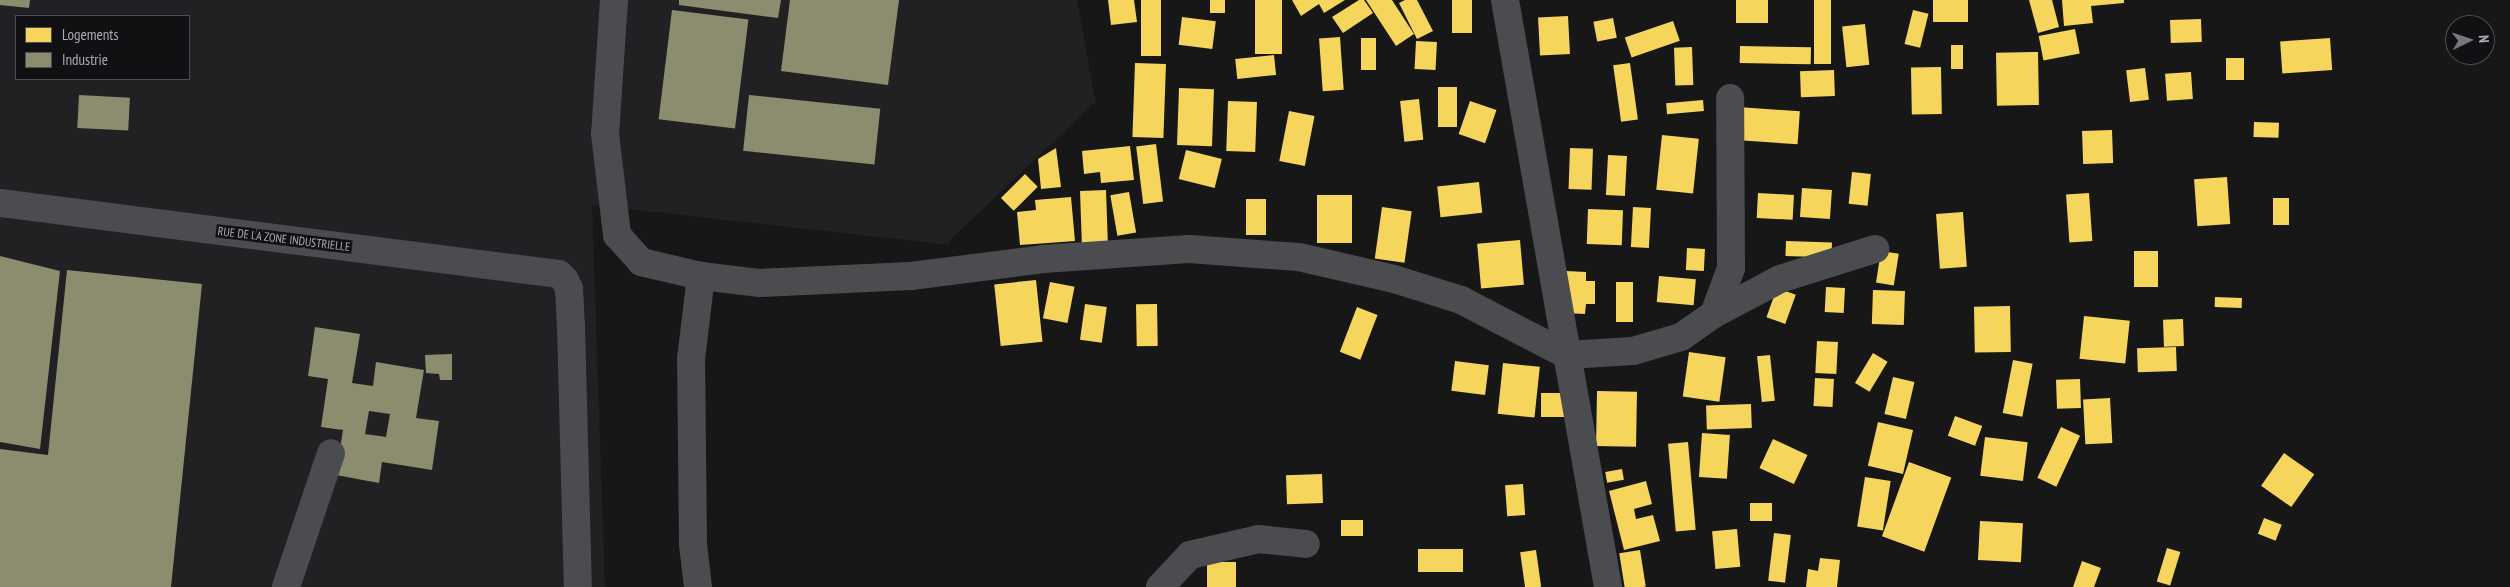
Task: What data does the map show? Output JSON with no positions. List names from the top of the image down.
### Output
{
  "streets": {
    "street": ["RUE DE LA ZONE INDUSTRIELLE"]
  },
  "legend": ["Logements", "Industrie"],
  "north": "right"
}
